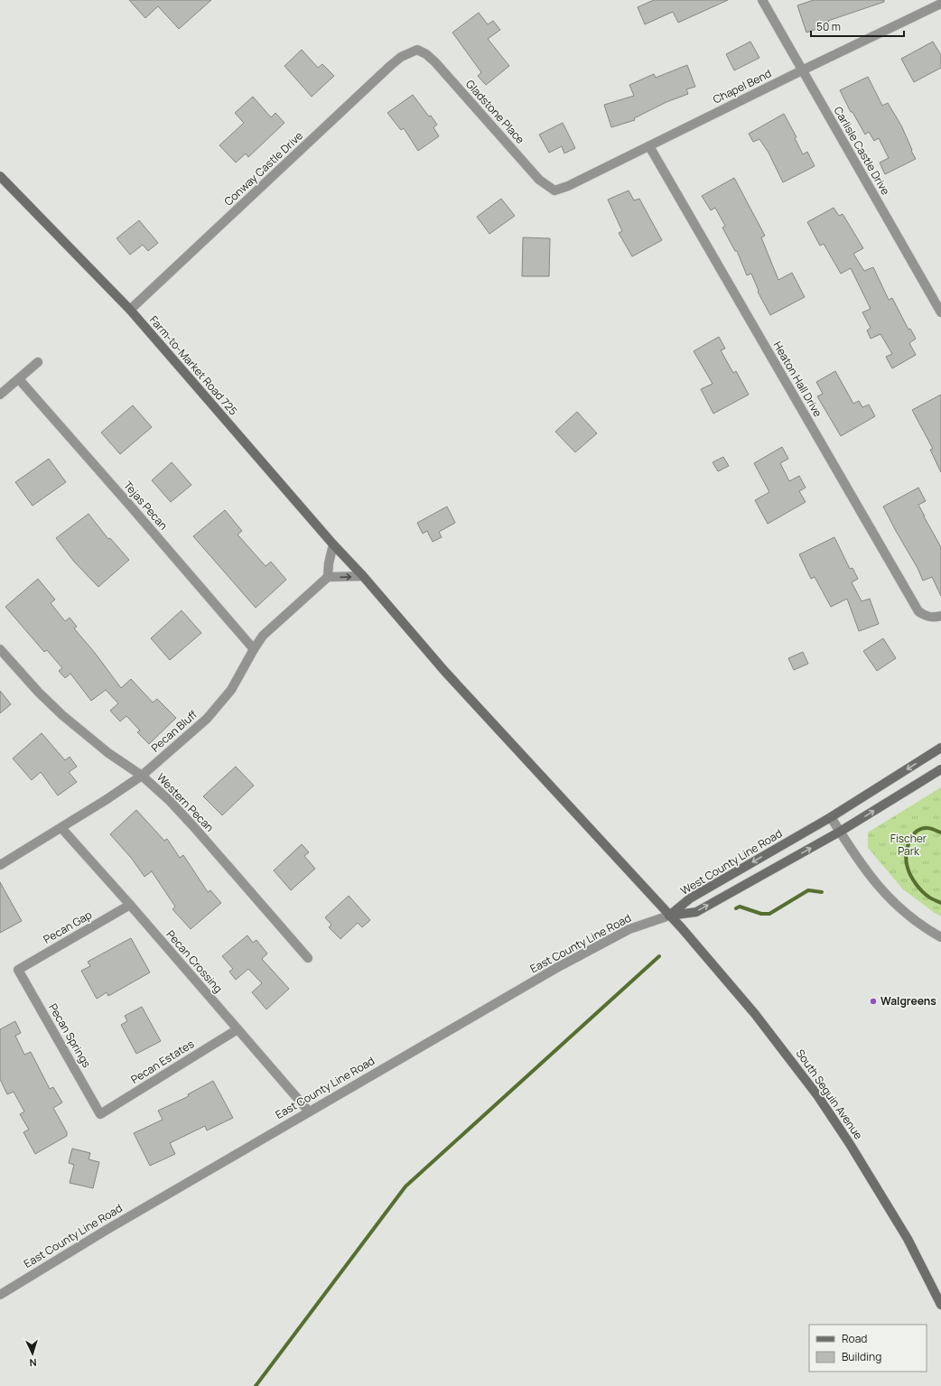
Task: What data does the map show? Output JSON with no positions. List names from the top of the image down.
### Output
{
  "streets": {
    "main road": ["Farm-to-Market Road 725", "West County Line Road", "South Seguin Avenue"],
    "street": [
      "Chapel Bend",
      "Gladstone Place",
      "Carlisle Castle Drive",
      "Conway Castle Drive",
      "Heaton Hall Drive",
      "Tejas Pecan",
      "Pecan Bluff",
      "Western Pecan",
      "Pecan Gap",
      "East County Line Road",
      "Pecan Crossing",
      "Pecan Springs",
      "Pecan Estates"
    ]
  },
  "crossings": [
    ["Chapel Bend", "Gladstone Place"],
    ["Chapel Bend", "Carlisle Castle Drive"],
    ["Chapel Bend", "Heaton Hall Drive"],
    ["Gladstone Place", "Conway Castle Drive"],
    ["Conway Castle Drive", "Farm-to-Market Road 725"],
    ["Farm-to-Market Road 725", "South Seguin Avenue"],
    ["Tejas Pecan", "Pecan Bluff"],
    ["Pecan Bluff", "Western Pecan"],
    ["Pecan Bluff", "Pecan Crossing"],
    ["West County Line Road", "East County Line Road"],
    ["West County Line Road", "South Seguin Avenue"],
    ["Pecan Gap", "Pecan Crossing"],
    ["Pecan Gap", "Pecan Springs"],
    ["East County Line Road", "Pecan Crossing"],
    ["East County Line Road", "South Seguin Avenue"],
    ["Pecan Crossing", "Pecan Estates"],
    ["Pecan Springs", "Pecan Estates"]
  ],
  "parks": ["Fischer Park"],
  "places": ["Walgreens"],
  "legend": ["Road", "Building"],
  "scale_bar": "50 m",
  "north": "bottom"
}
